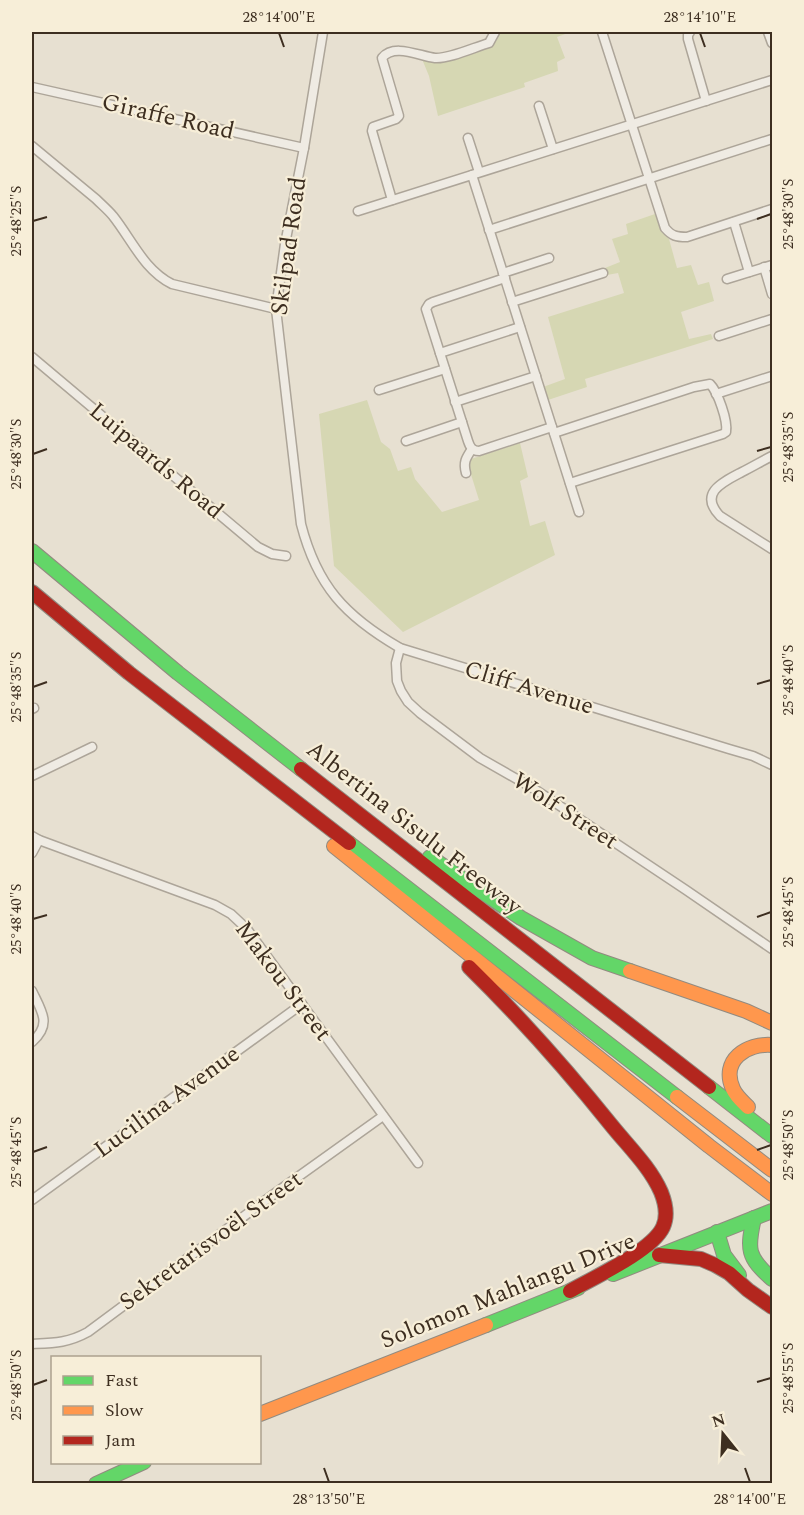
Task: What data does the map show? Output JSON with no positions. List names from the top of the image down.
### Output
{
  "streets": {
    "main road": ["Albertina Sisulu Freeway", "Solomon Mahlangu Drive"],
    "street": [
      "Giraffe Road",
      "Skilpad Road",
      "Luipaards Road",
      "Cliff Avenue",
      "Wolf Street",
      "Makou Street",
      "Lucilina Avenue",
      "Sekretarisvoël Street"
    ]
  },
  "crossings": [
    ["Giraffe Road", "Skilpad Road"],
    ["Skilpad Road", "Cliff Avenue"],
    ["Cliff Avenue", "Wolf Street"],
    ["Makou Street", "Lucilina Avenue"],
    ["Makou Street", "Sekretarisvoël Street"]
  ],
  "legend": ["Fast", "Slow", "Jam"],
  "north": "top",
  "coordinates": [
    "28°14'00\"E",
    "28°14'10\"E",
    "25°48'30\"S",
    "25°48'25\"S",
    "25°48'35\"S",
    "25°48'40\"S",
    "25°48'45\"S",
    "25°48'50\"S",
    "25°48'55\"S",
    "28°13'50\"E"
  ]
}
